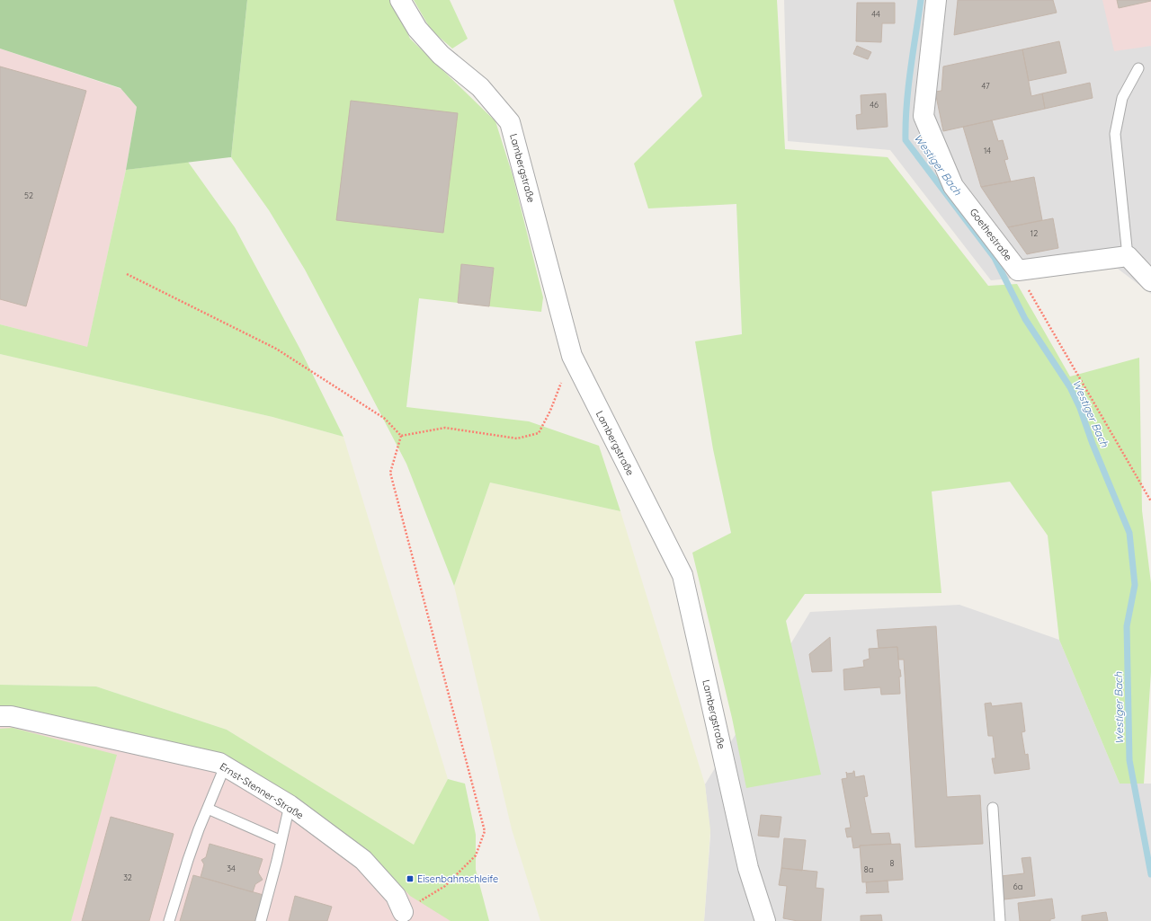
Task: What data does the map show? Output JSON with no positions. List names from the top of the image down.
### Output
{
  "streets": {
    "street": ["Lambergstraße", "Goethestraße", "Ernst-Stenner-Straße"]
  },
  "water": ["Westiger Bach"],
  "places": {
    "transit": ["Eisenbahnschleife"]
  },
  "house_numbers": [
    "44",
    "47",
    "46",
    "14",
    "52",
    "12",
    "8",
    "34",
    "8a",
    "32",
    "6a"
  ]
}
